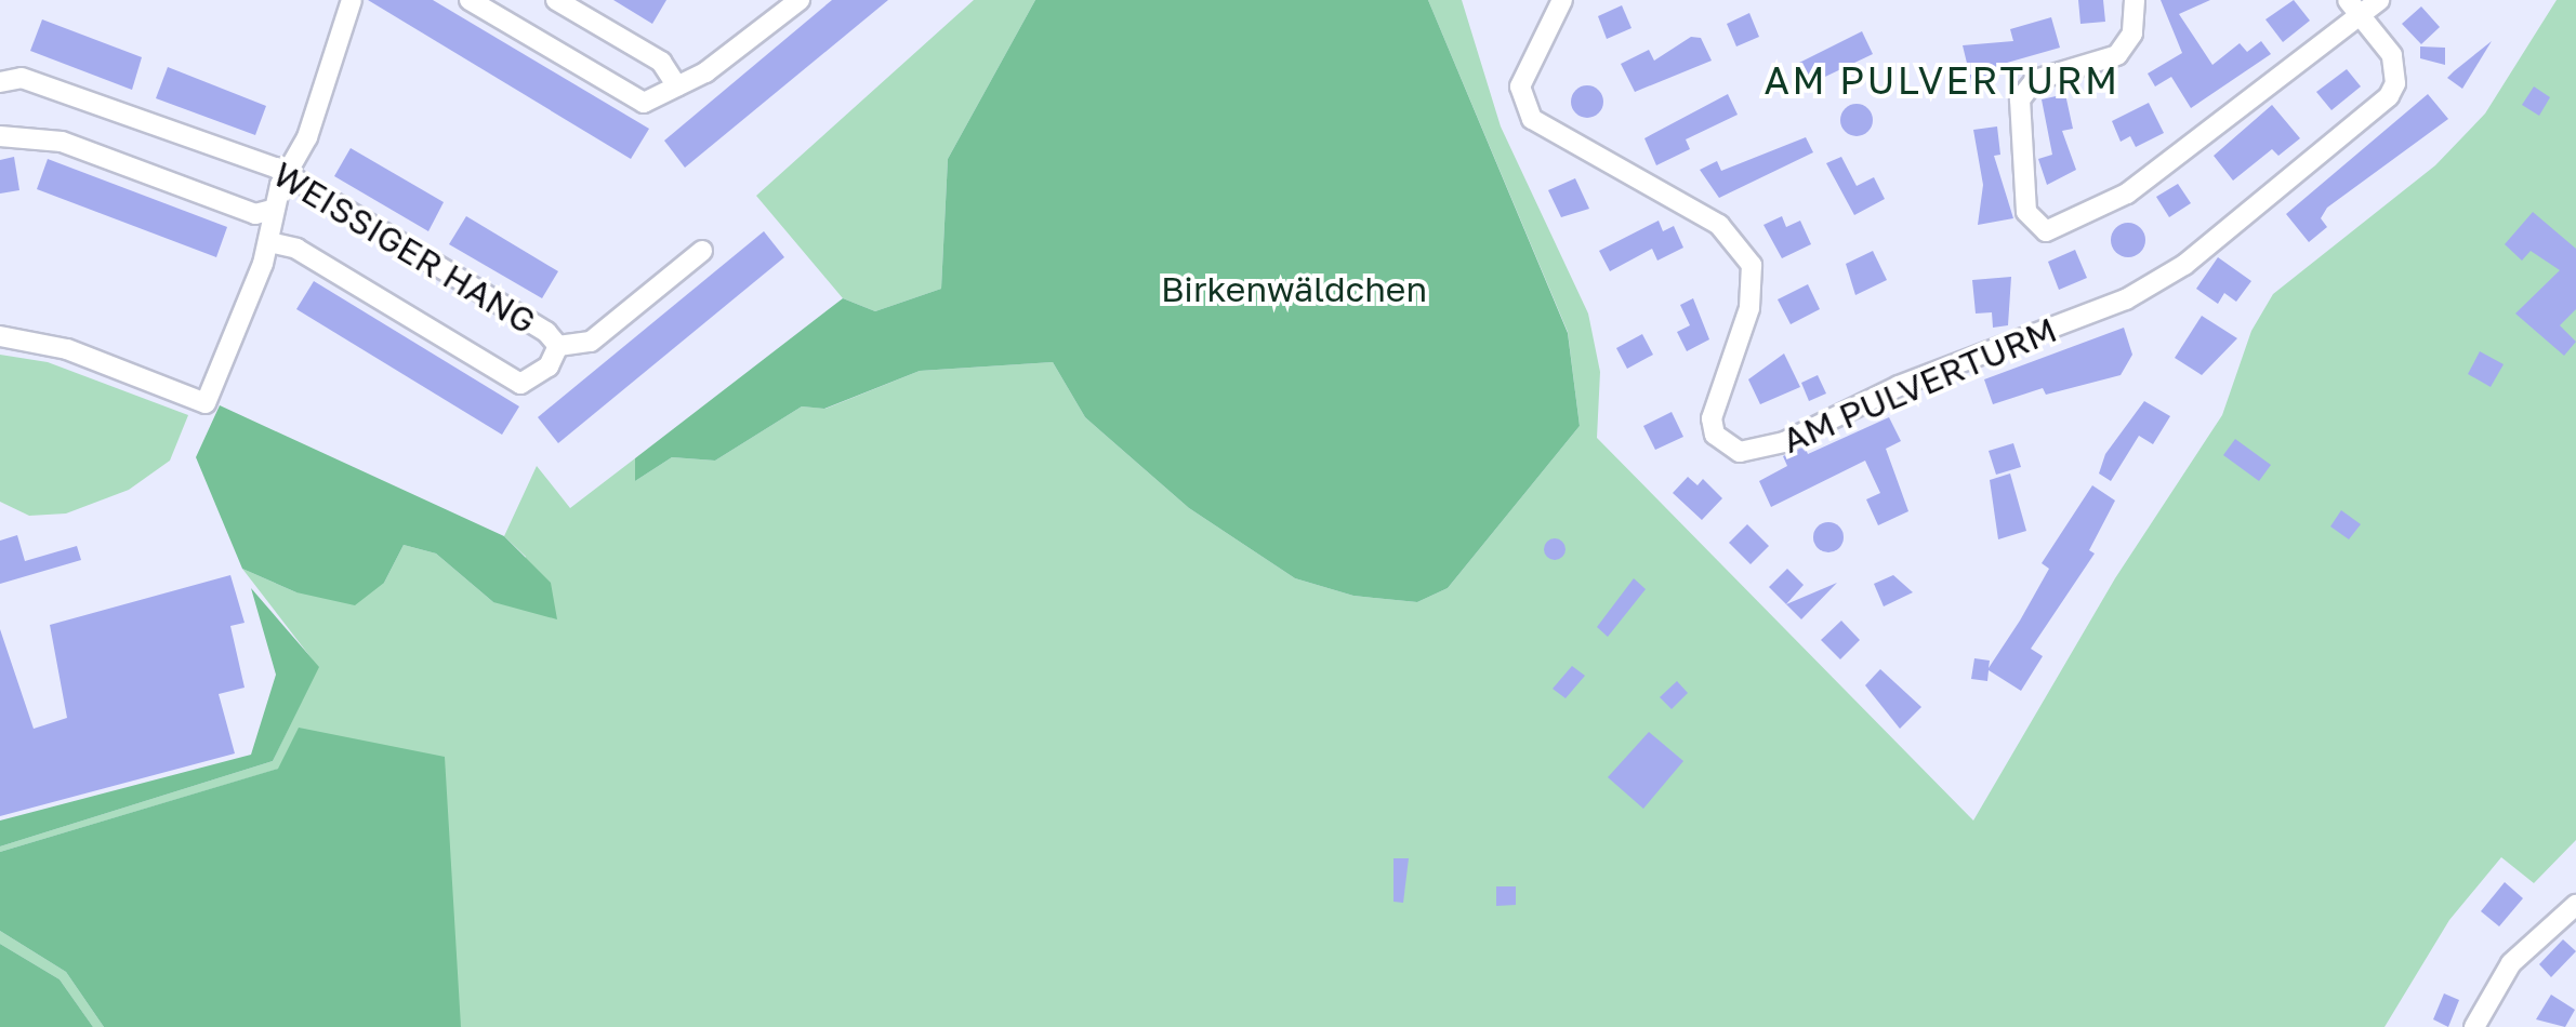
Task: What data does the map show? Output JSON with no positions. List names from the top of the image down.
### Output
{
  "streets": {
    "street": ["WEISSIGER HANG", "AM PULVERTURM"]
  },
  "districts": ["AM PULVERTURM"],
  "parks": ["Birkenwäldchen"]
}
